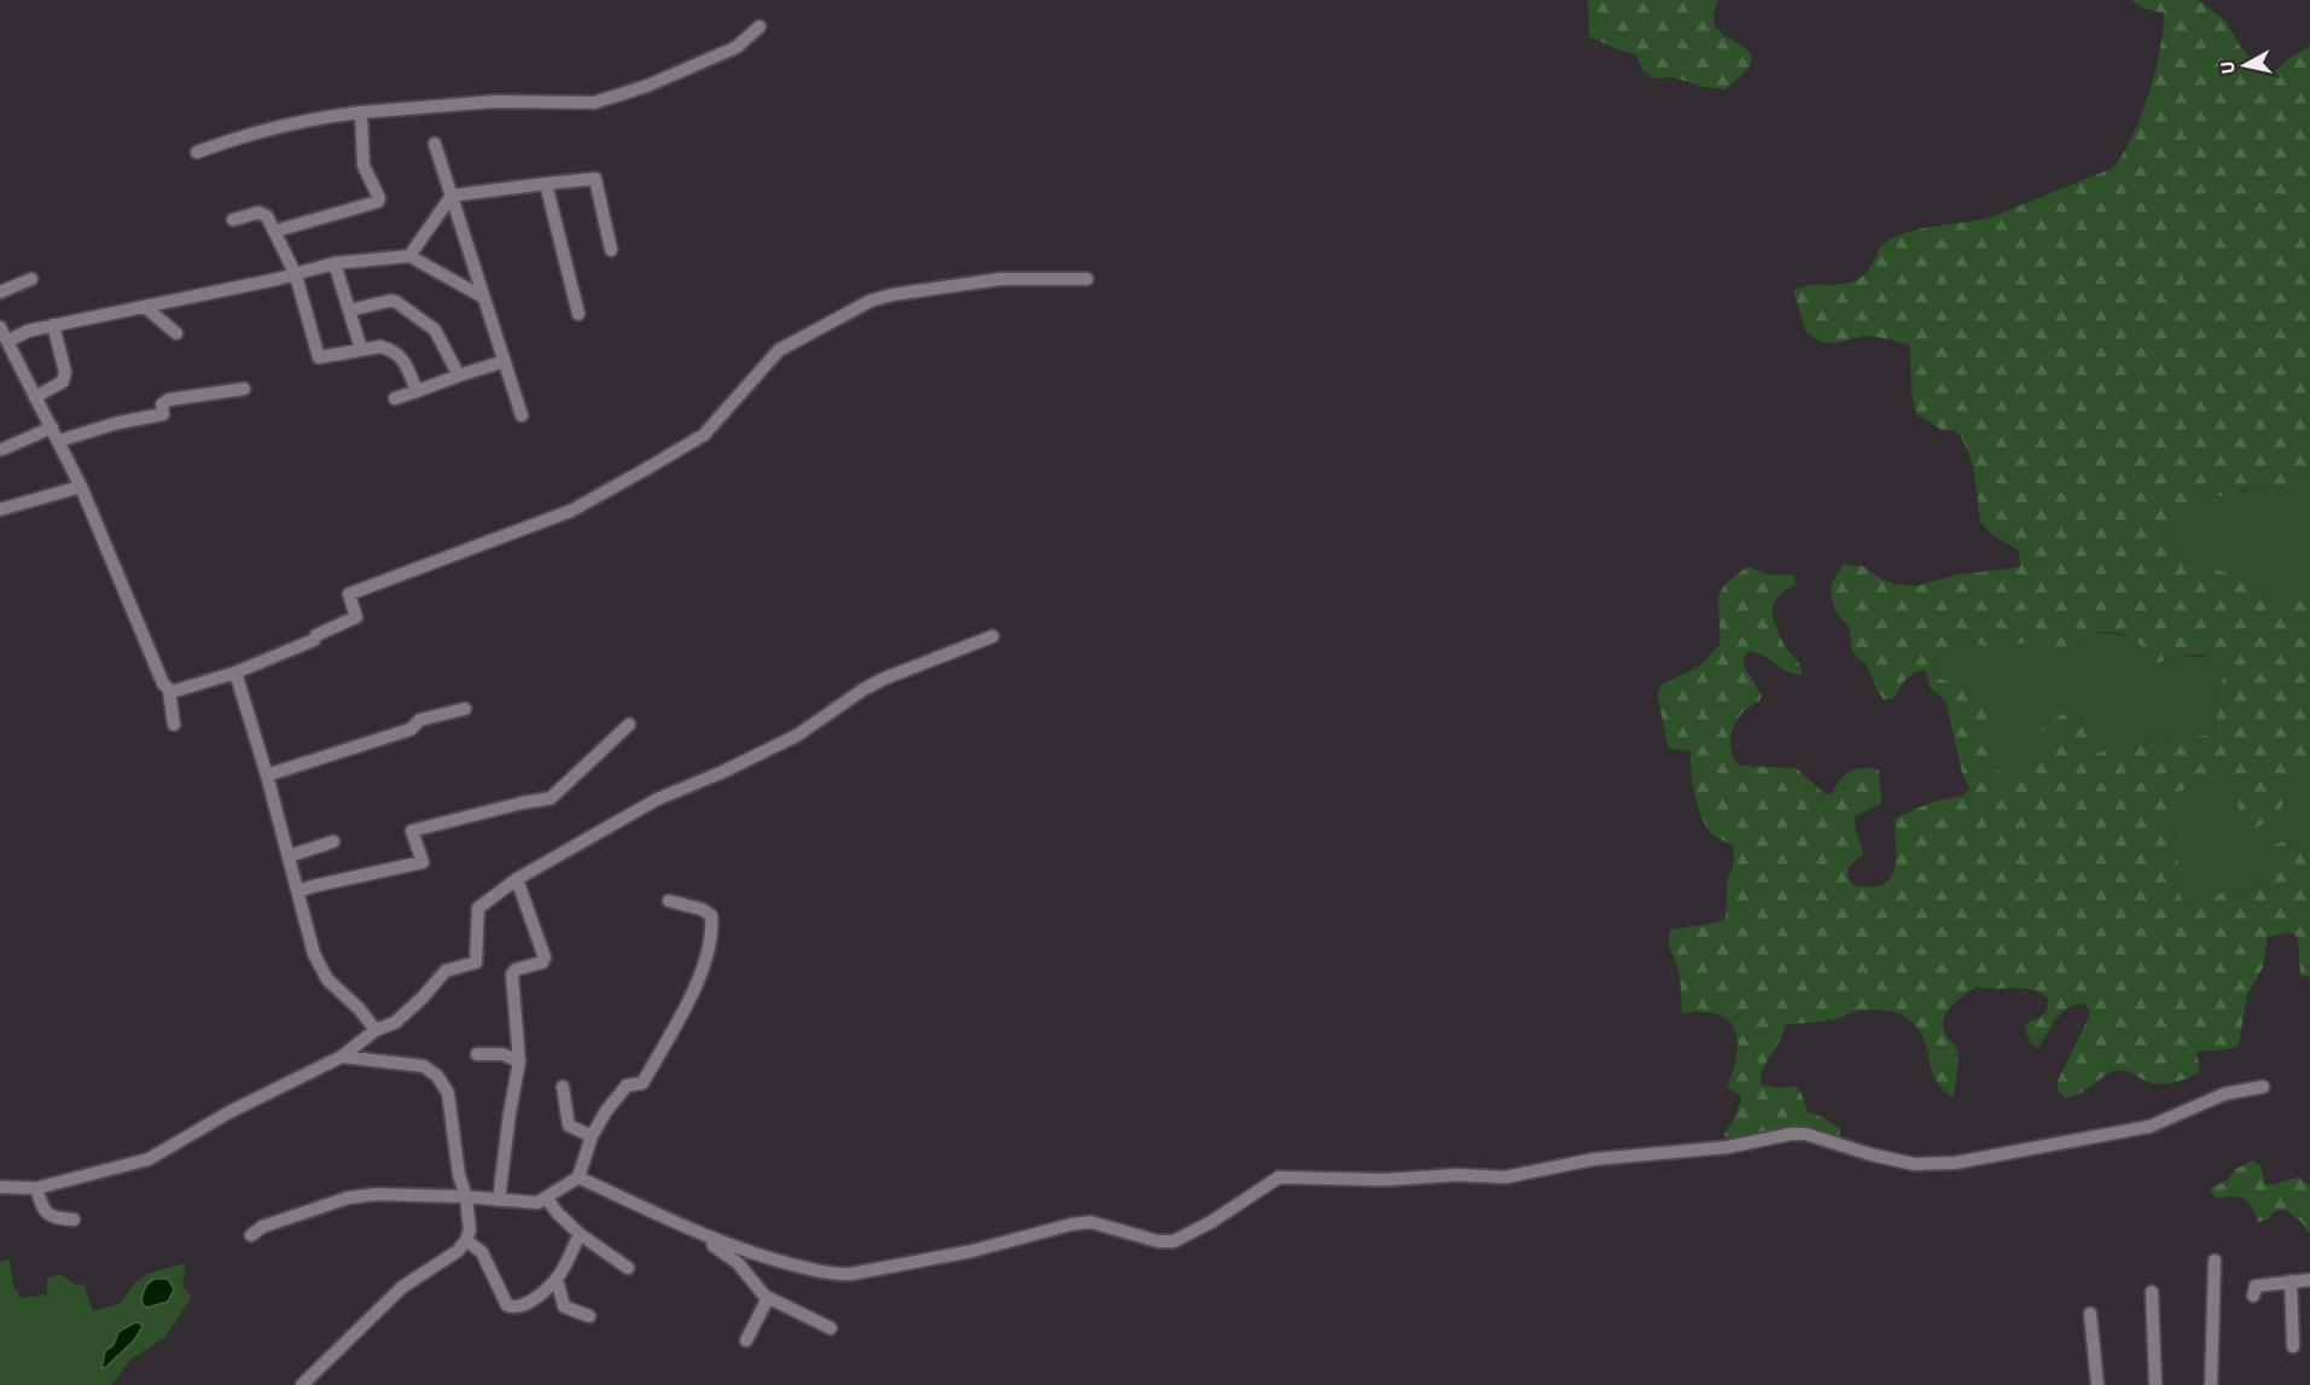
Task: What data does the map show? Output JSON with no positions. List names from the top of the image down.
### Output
{
  "north": "left"
}
